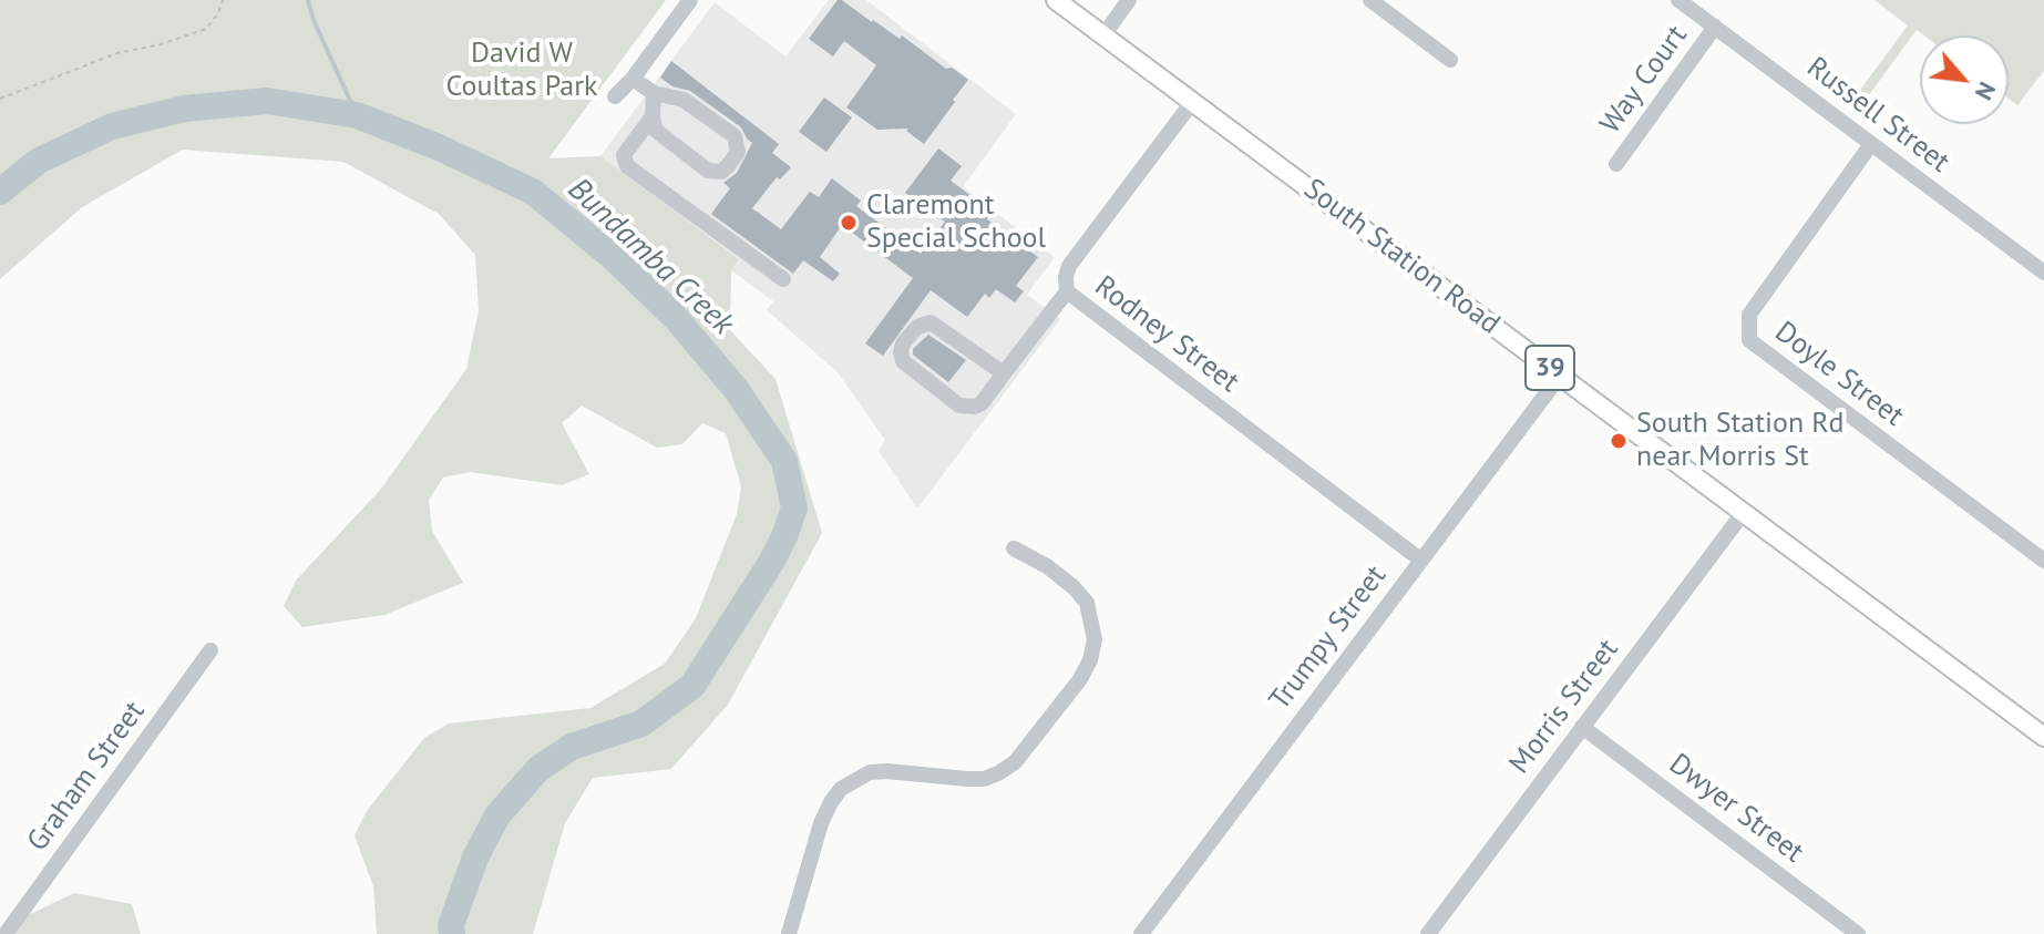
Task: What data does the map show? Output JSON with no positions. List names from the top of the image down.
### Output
{
  "streets": {
    "main road": ["South Station Road", "39"],
    "street": [
      "Way Court",
      "Russell Street",
      "Rodney Street",
      "Doyle Street",
      "Trumpy Street",
      "Morris Street",
      "Graham Street",
      "Dwyer Street"
    ]
  },
  "crossings": [
    ["Way Court", "Russell Street"],
    ["Russell Street", "Doyle Street"],
    ["South Station Road", "Rodney Street"],
    ["South Station Road", "Trumpy Street"],
    ["South Station Road", "Morris Street"],
    ["Rodney Street", "Trumpy Street"],
    ["Morris Street", "Dwyer Street"]
  ],
  "water": ["Bundamba Creek"],
  "parks": ["David W Coultas Park"],
  "places": ["Claremont Special School", "South Station Rd near Morris St"],
  "north": "bottom right"
}
